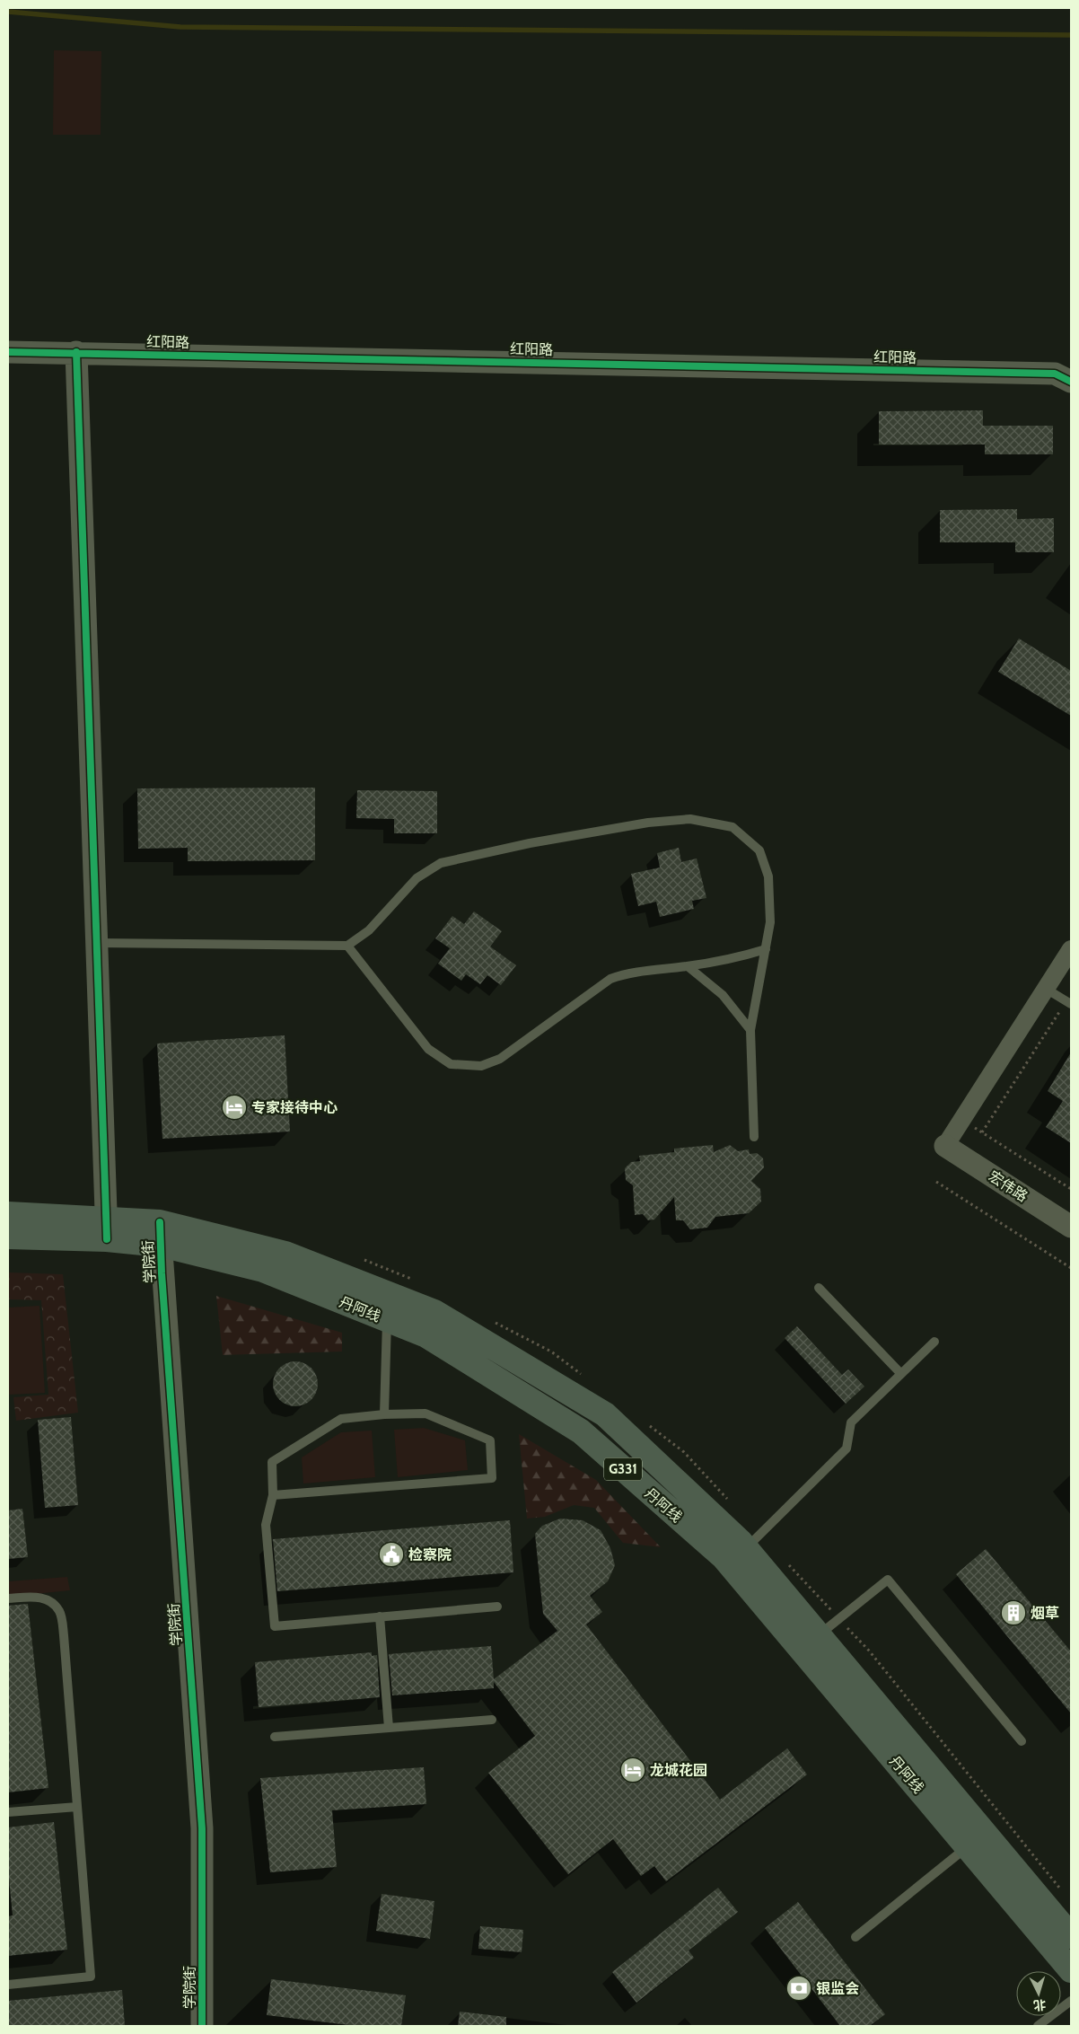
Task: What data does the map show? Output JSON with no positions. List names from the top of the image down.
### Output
{
  "streets": {
    "highway": ["丹阿线", "G331"],
    "street": ["红阳路", "宏伟路", "学院街"]
  },
  "crossings": [
    ["学院街", "丹阿线"]
  ],
  "places": {
    "hotel": ["专家接待中心", "龙城花园"],
    "public building": ["检察院"],
    "building": ["烟草"],
    "bank": ["银监会"]
  },
  "north": "bottom"
}
